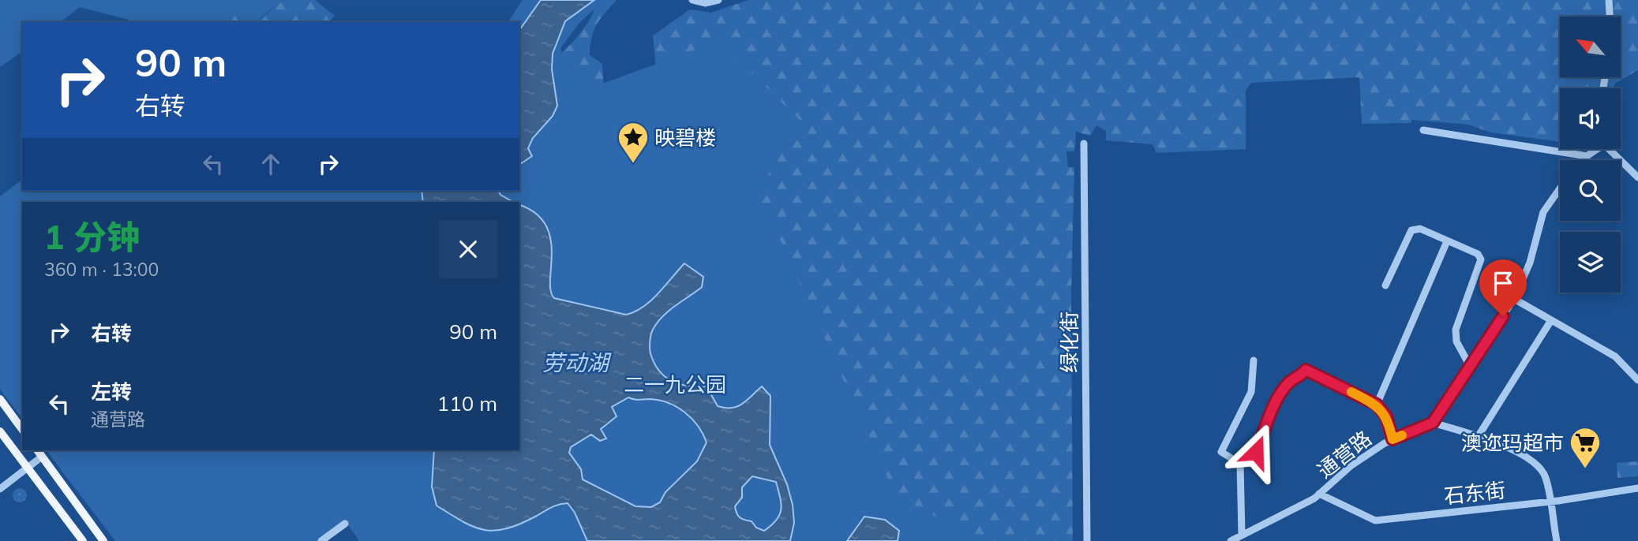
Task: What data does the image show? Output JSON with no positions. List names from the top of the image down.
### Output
{
  "streets": {
    "street": ["绿化街", "通营路", "石东街"]
  },
  "crossings": [
    ["通营路", "石东街"]
  ],
  "water": ["劳动湖"],
  "parks": ["二一九公园"],
  "places": {
    "place": ["映碧楼"],
    "supermarket": ["澳迩玛超市"]
  },
  "north": "top left",
  "page": {
    "turn": ["90 m", "右转"],
    "heading": ["1 分钟", "360 m · 13:00"],
    "list": [
      {
        "name": "右转",
        "value": "90 m"
      },
      {
        "name": "左转",
        "note": "通营路",
        "value": "110 m"
      }
    ]
  }
}
